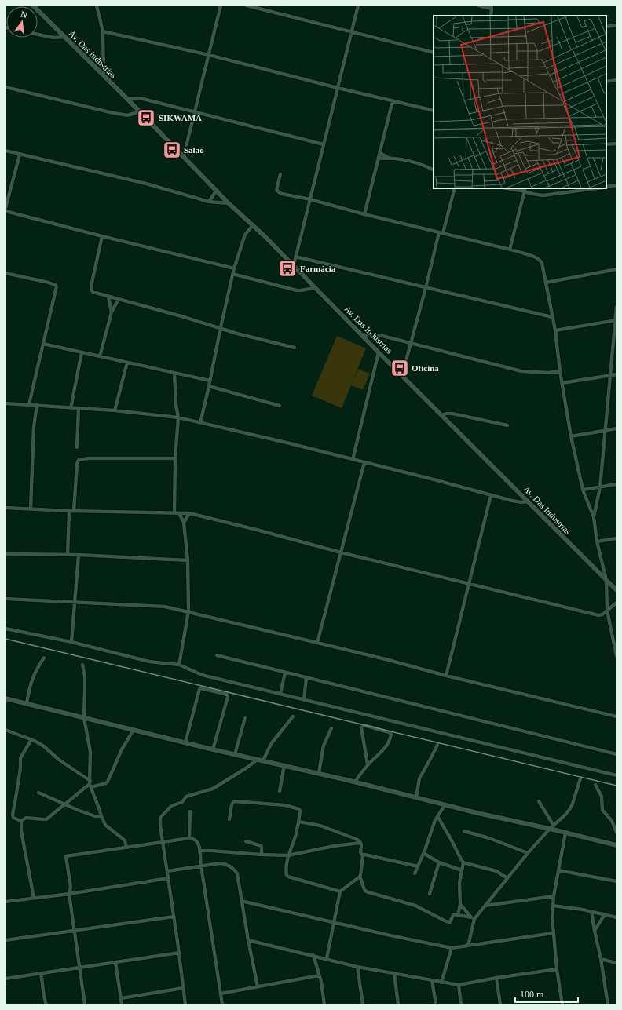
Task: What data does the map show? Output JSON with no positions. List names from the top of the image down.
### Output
{
  "streets": {
    "main road": ["Av. Das Industrias"]
  },
  "places": {
    "bus stop": [
      "SIKWAMA",
      "Salão",
      "Farmácia",
      "Oficina"
    ]
  },
  "scale_bar": "100 m",
  "north": "top"
}
